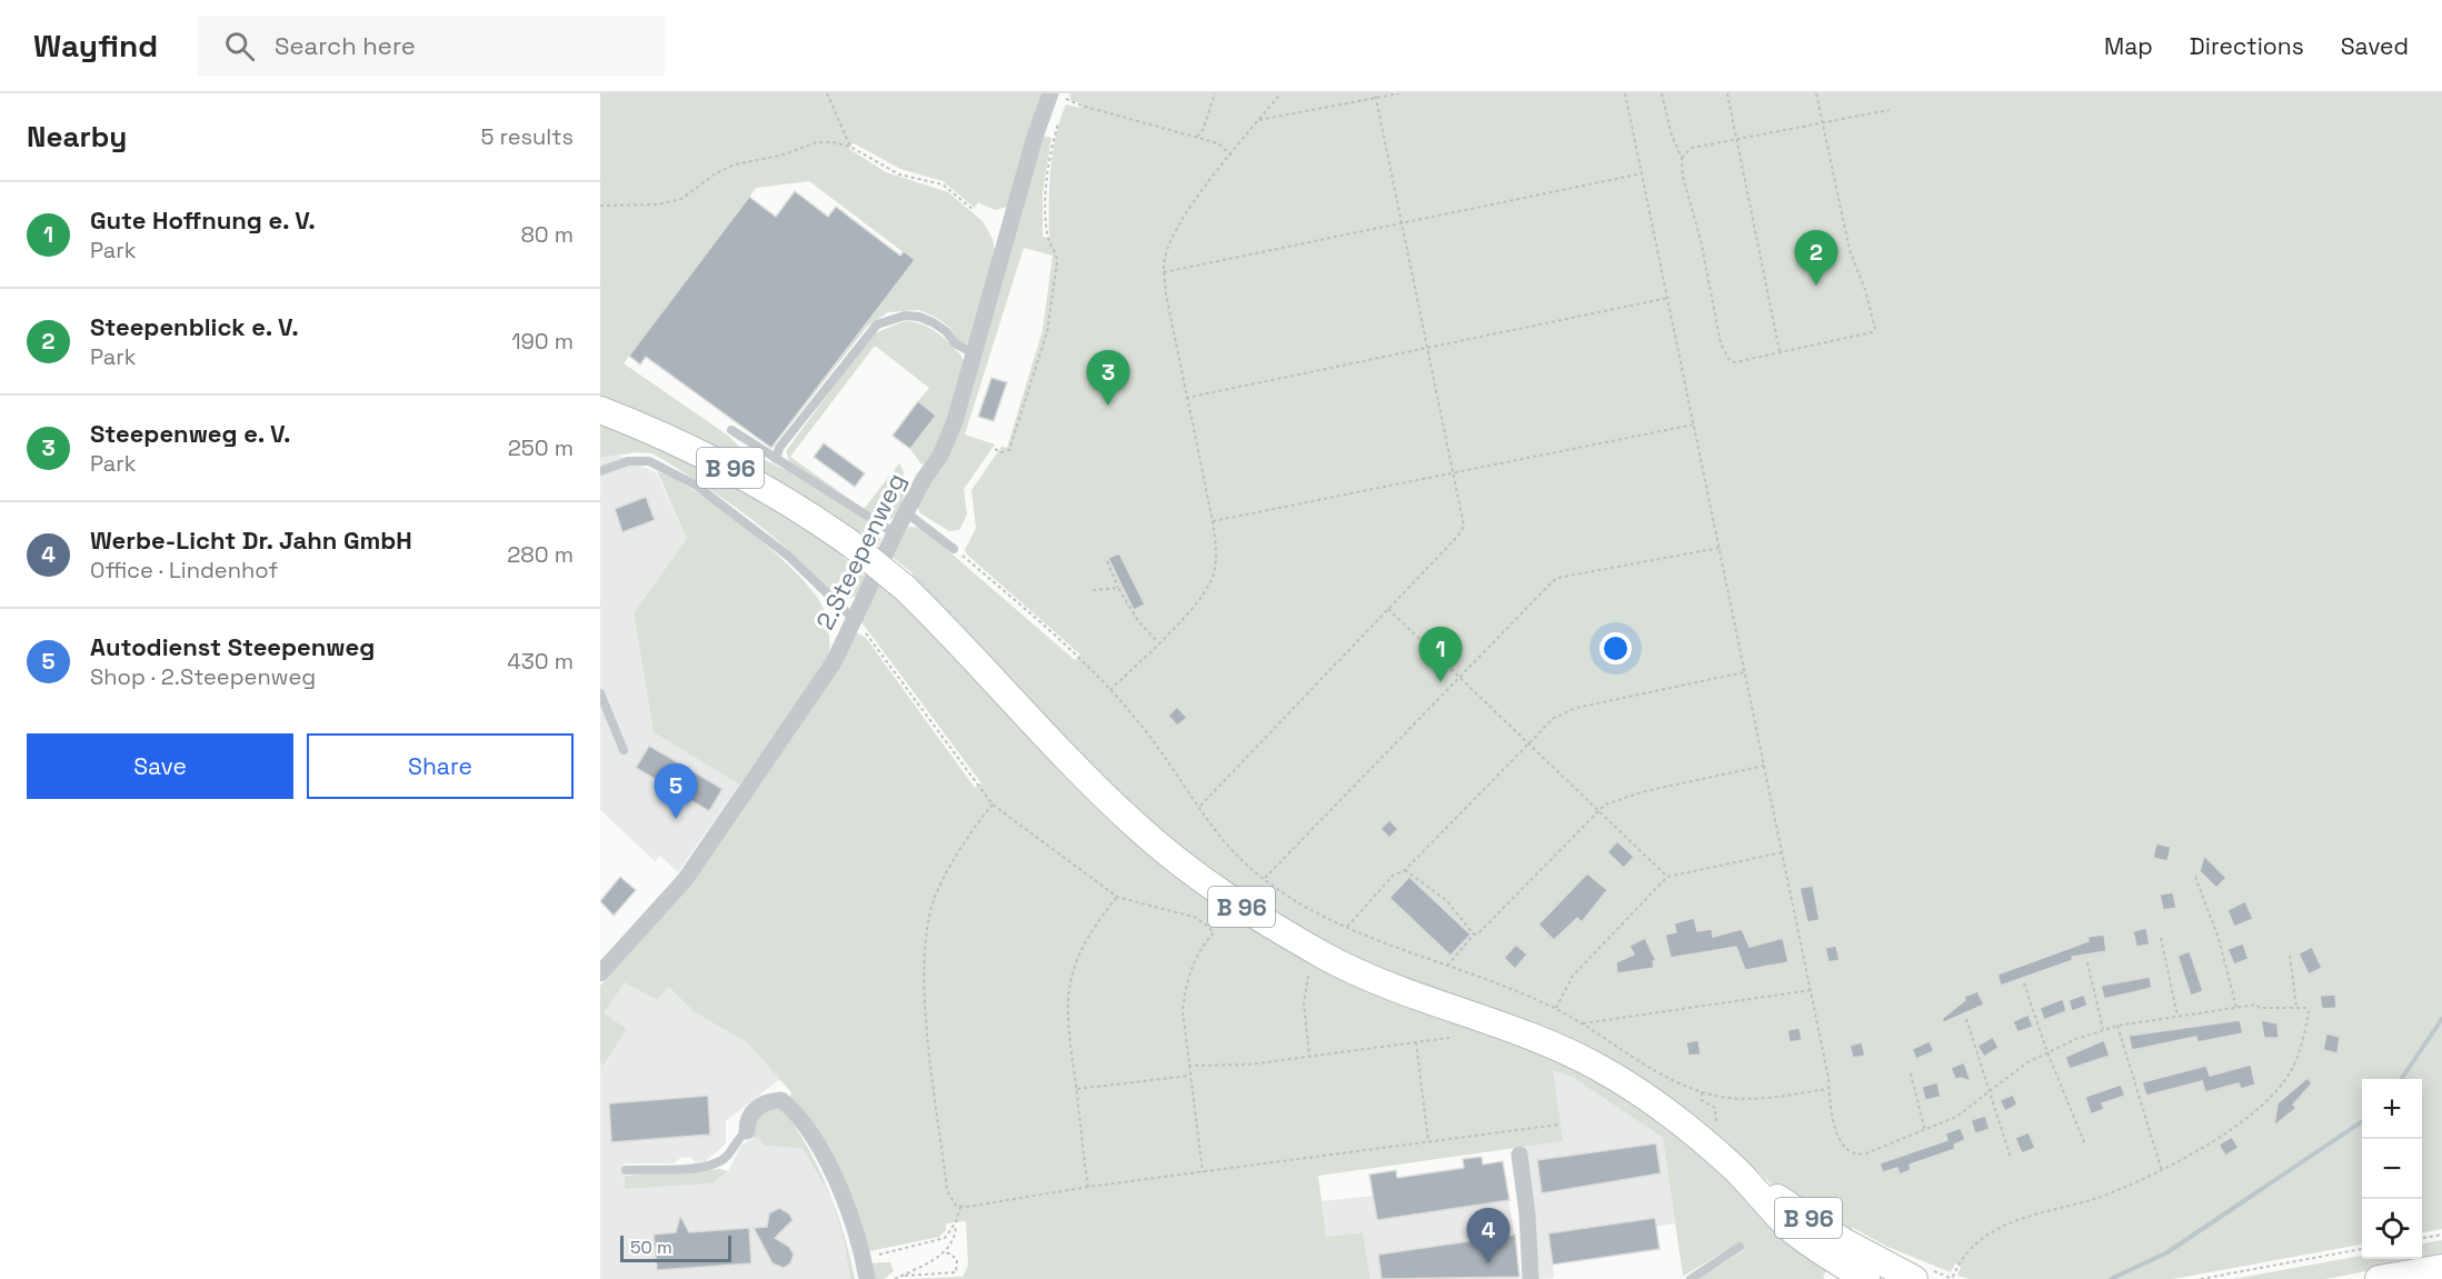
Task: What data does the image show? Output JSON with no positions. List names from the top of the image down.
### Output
{
  "streets": {
    "main road": ["B 96"],
    "street": ["2.Steepenweg"]
  },
  "scale_bar": "50 m",
  "page": {
    "header": "Wayfind",
    "search": "Search here",
    "nav": ["Map", "Directions", "Saved"],
    "heading": ["Nearby", "5 results"],
    "list": [
      {
        "mark": "1",
        "name": "Gute Hoffnung e. V.",
        "note": "Park",
        "value": "80 m"
      },
      {
        "mark": "2",
        "name": "Steepenblick e. V.",
        "note": "Park",
        "value": "190 m"
      },
      {
        "mark": "3",
        "name": "Steepenweg e. V.",
        "note": "Park",
        "value": "250 m"
      },
      {
        "mark": "4",
        "name": "Werbe-Licht Dr. Jahn GmbH",
        "note": "Office · Lindenhof",
        "value": "280 m"
      },
      {
        "mark": "5",
        "name": "Autodienst Steepenweg",
        "note": "Shop · 2.Steepenweg",
        "value": "430 m"
      }
    ],
    "pins": [
      "2",
      "3",
      "1",
      "5",
      "4"
    ],
    "buttons": ["Save", "Share"],
    "map_buttons": ["+", "−"],
    "scale": "50 m"
  }
}
